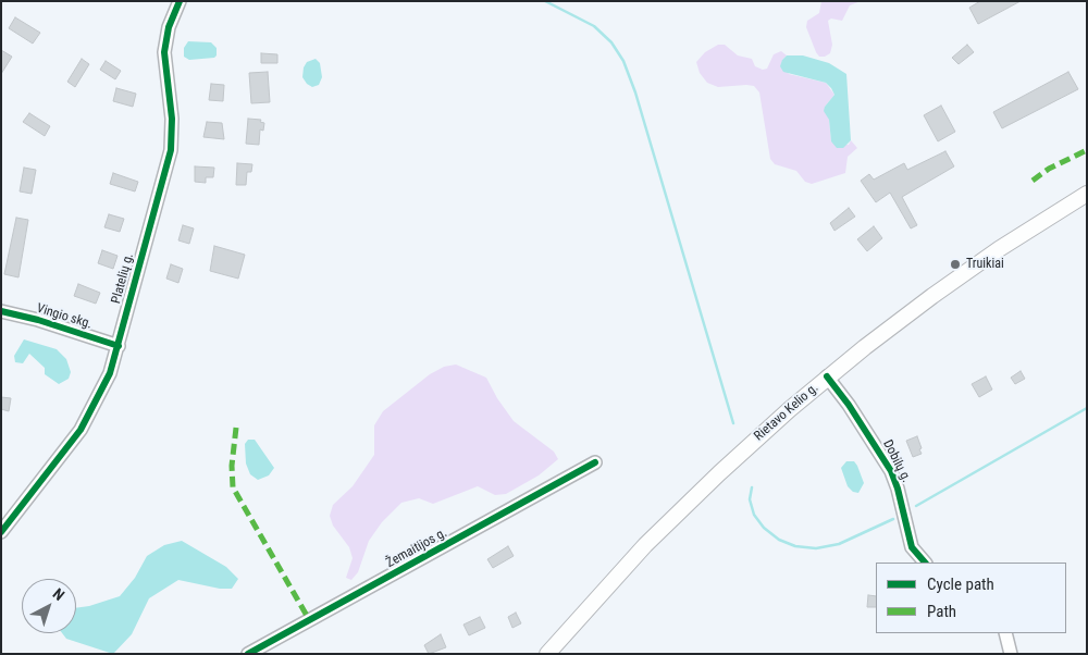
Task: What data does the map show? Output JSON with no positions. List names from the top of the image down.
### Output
{
  "streets": {
    "main road": ["Rietavo Kelio g."],
    "street": [
      "Platelių g.",
      "Vingio skg.",
      "Dobilų g.",
      "Žemaitijos g."
    ]
  },
  "crossings": [
    ["Platelių g.", "Vingio skg."],
    ["Rietavo Kelio g.", "Dobilų g."]
  ],
  "places": ["Truikiai"],
  "legend": ["Cycle path", "Path"],
  "north": "top right"
}
